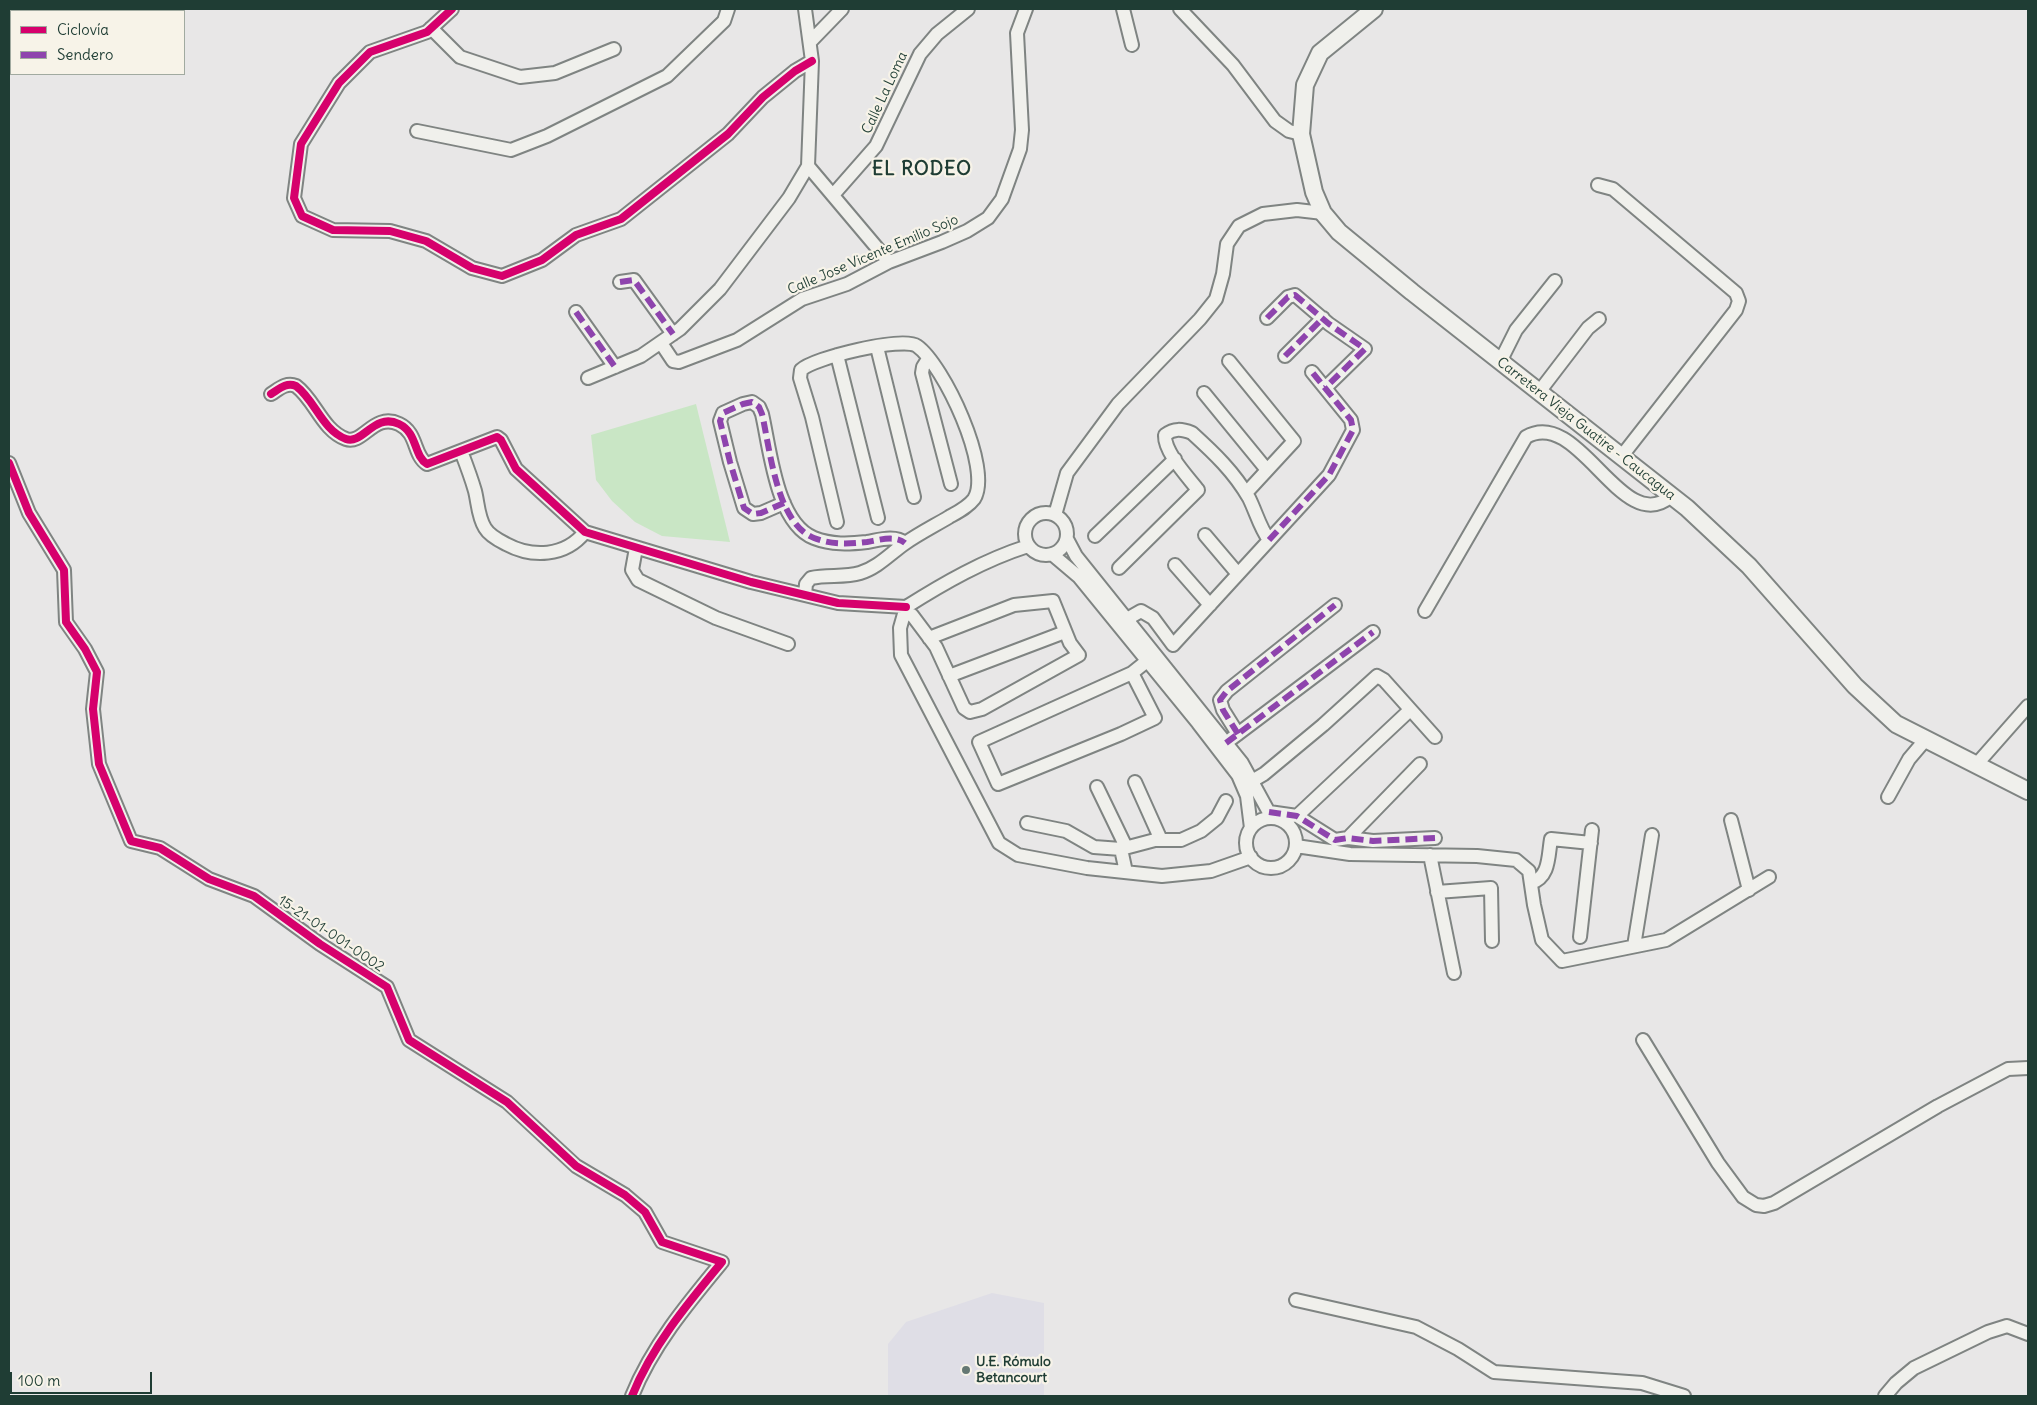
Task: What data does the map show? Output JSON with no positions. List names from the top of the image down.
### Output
{
  "streets": {
    "main road": ["Carretera Vieja Guatire - Caucagua"],
    "street": ["Calle La Loma", "Calle Jose Vicente Emilio Sojo", "15-21-01-001-0002"]
  },
  "districts": ["EL RODEO"],
  "places": ["U.E. Rómulo Betancourt"],
  "legend": ["Ciclovía", "Sendero"],
  "scale_bar": "100 m"
}
